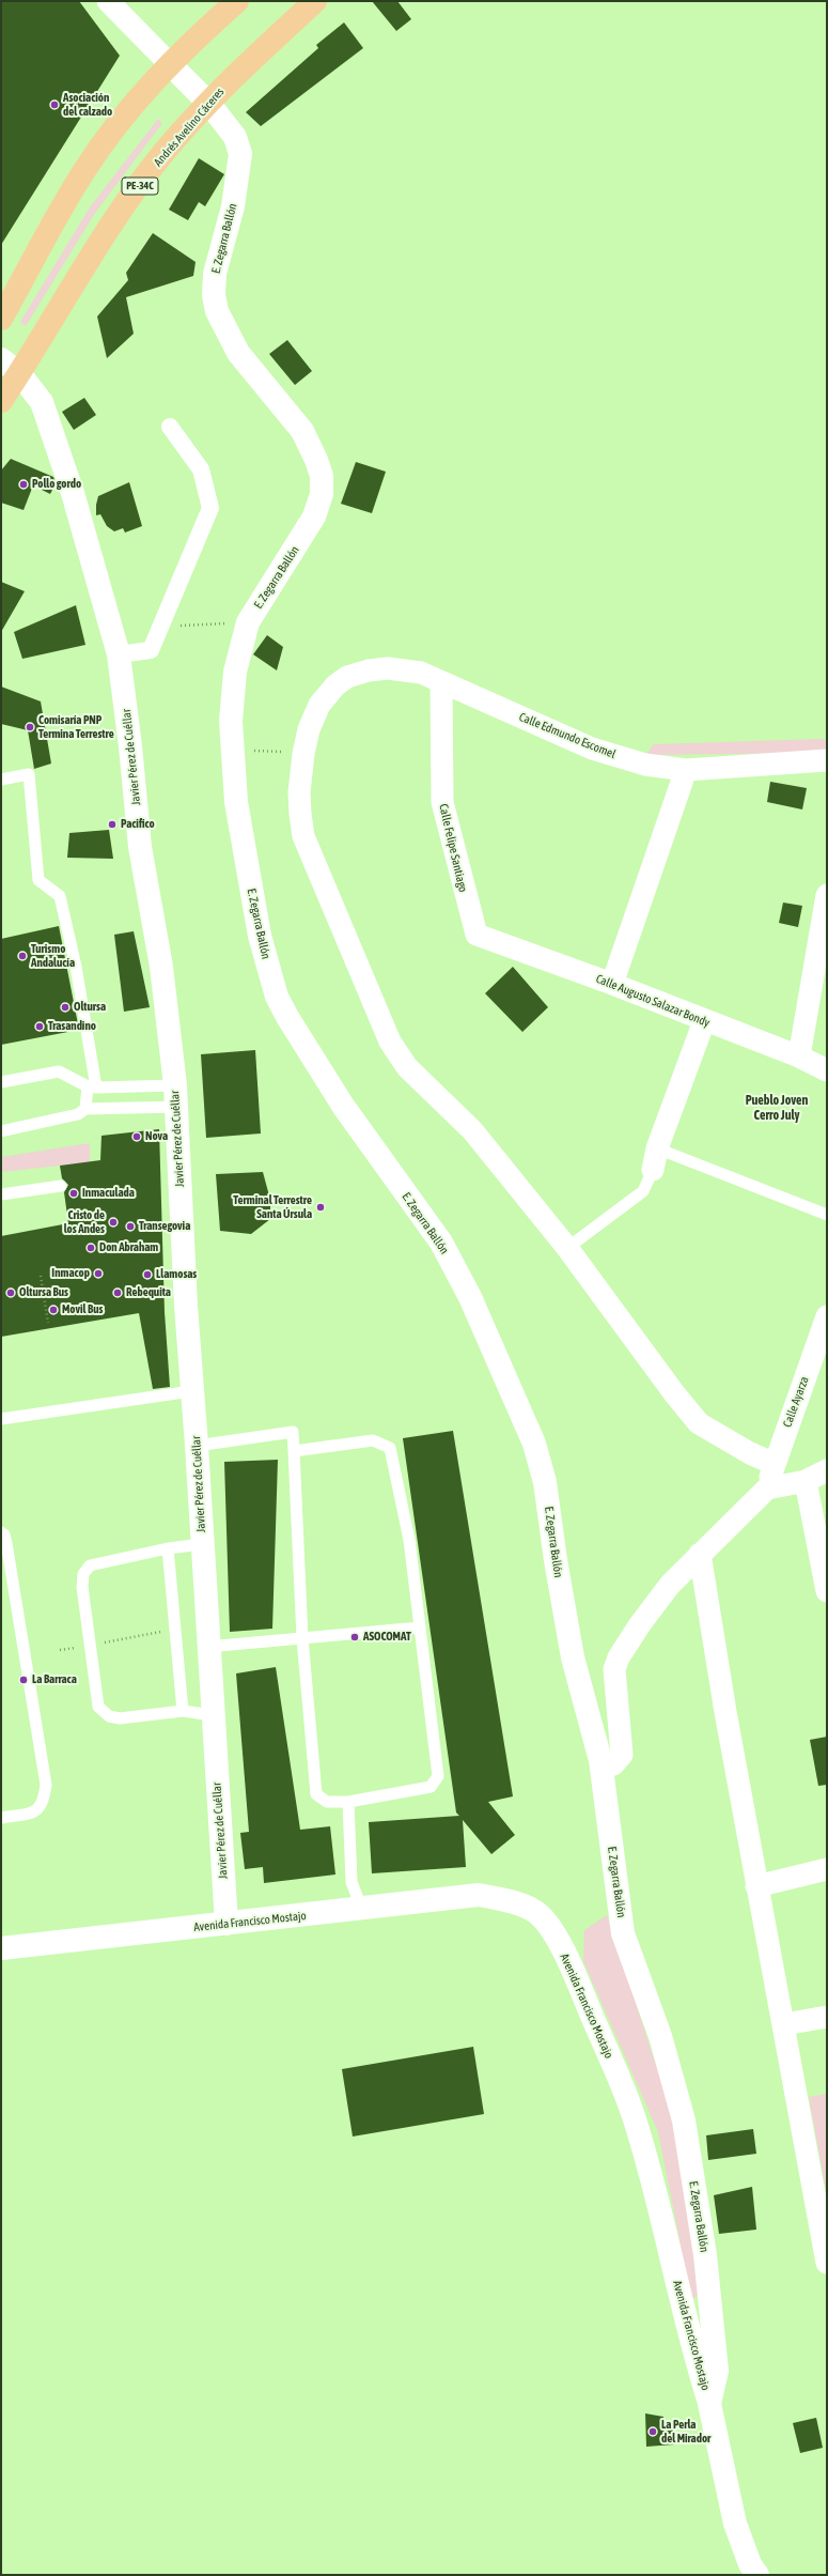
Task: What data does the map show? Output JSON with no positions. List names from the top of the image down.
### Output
{
  "streets": {
    "highway": ["Andrés Avelino Cáceres", "PE-34C"],
    "street": [
      "E. Zegarra Ballón",
      "Calle Edmundo Escomel",
      "Javier Pérez de Cuéllar",
      "Calle Felipe Santiago",
      "Calle Augusto Salazar Bondy",
      "Calle Ayarza",
      "Avenida Francisco Mostajo"
    ]
  },
  "crossings": [
    ["Andrés Avelino Cáceres", "E. Zegarra Ballón"],
    ["Andrés Avelino Cáceres", "Javier Pérez de Cuéllar"],
    ["E. Zegarra Ballón", "Avenida Francisco Mostajo"],
    ["Calle Edmundo Escomel", "Calle Felipe Santiago"],
    ["Calle Edmundo Escomel", "Calle Ayarza"],
    ["Javier Pérez de Cuéllar", "Avenida Francisco Mostajo"],
    ["Calle Felipe Santiago", "Calle Augusto Salazar Bondy"]
  ],
  "districts": ["Pueblo Joven Cerro July"],
  "places": [
    "Asociación del calzado",
    "Pollo gordo",
    "Comisaría PNP Termina Terrestre",
    "Pacifico",
    "Turismo Andalucía",
    "Oltursa",
    "Trasandino",
    "Nova",
    "Inmaculada",
    "Terminal Terrestre Santa Úrsula",
    "Cristo de los Andes",
    "Transegovia",
    "Don Abraham",
    "Inmacop",
    "Llamosas",
    "Oltursa Bus",
    "Rebequita",
    "Movil Bus",
    "ASOCOMAT",
    "La Barraca",
    "La Perla del Mirador"
  ]
}
